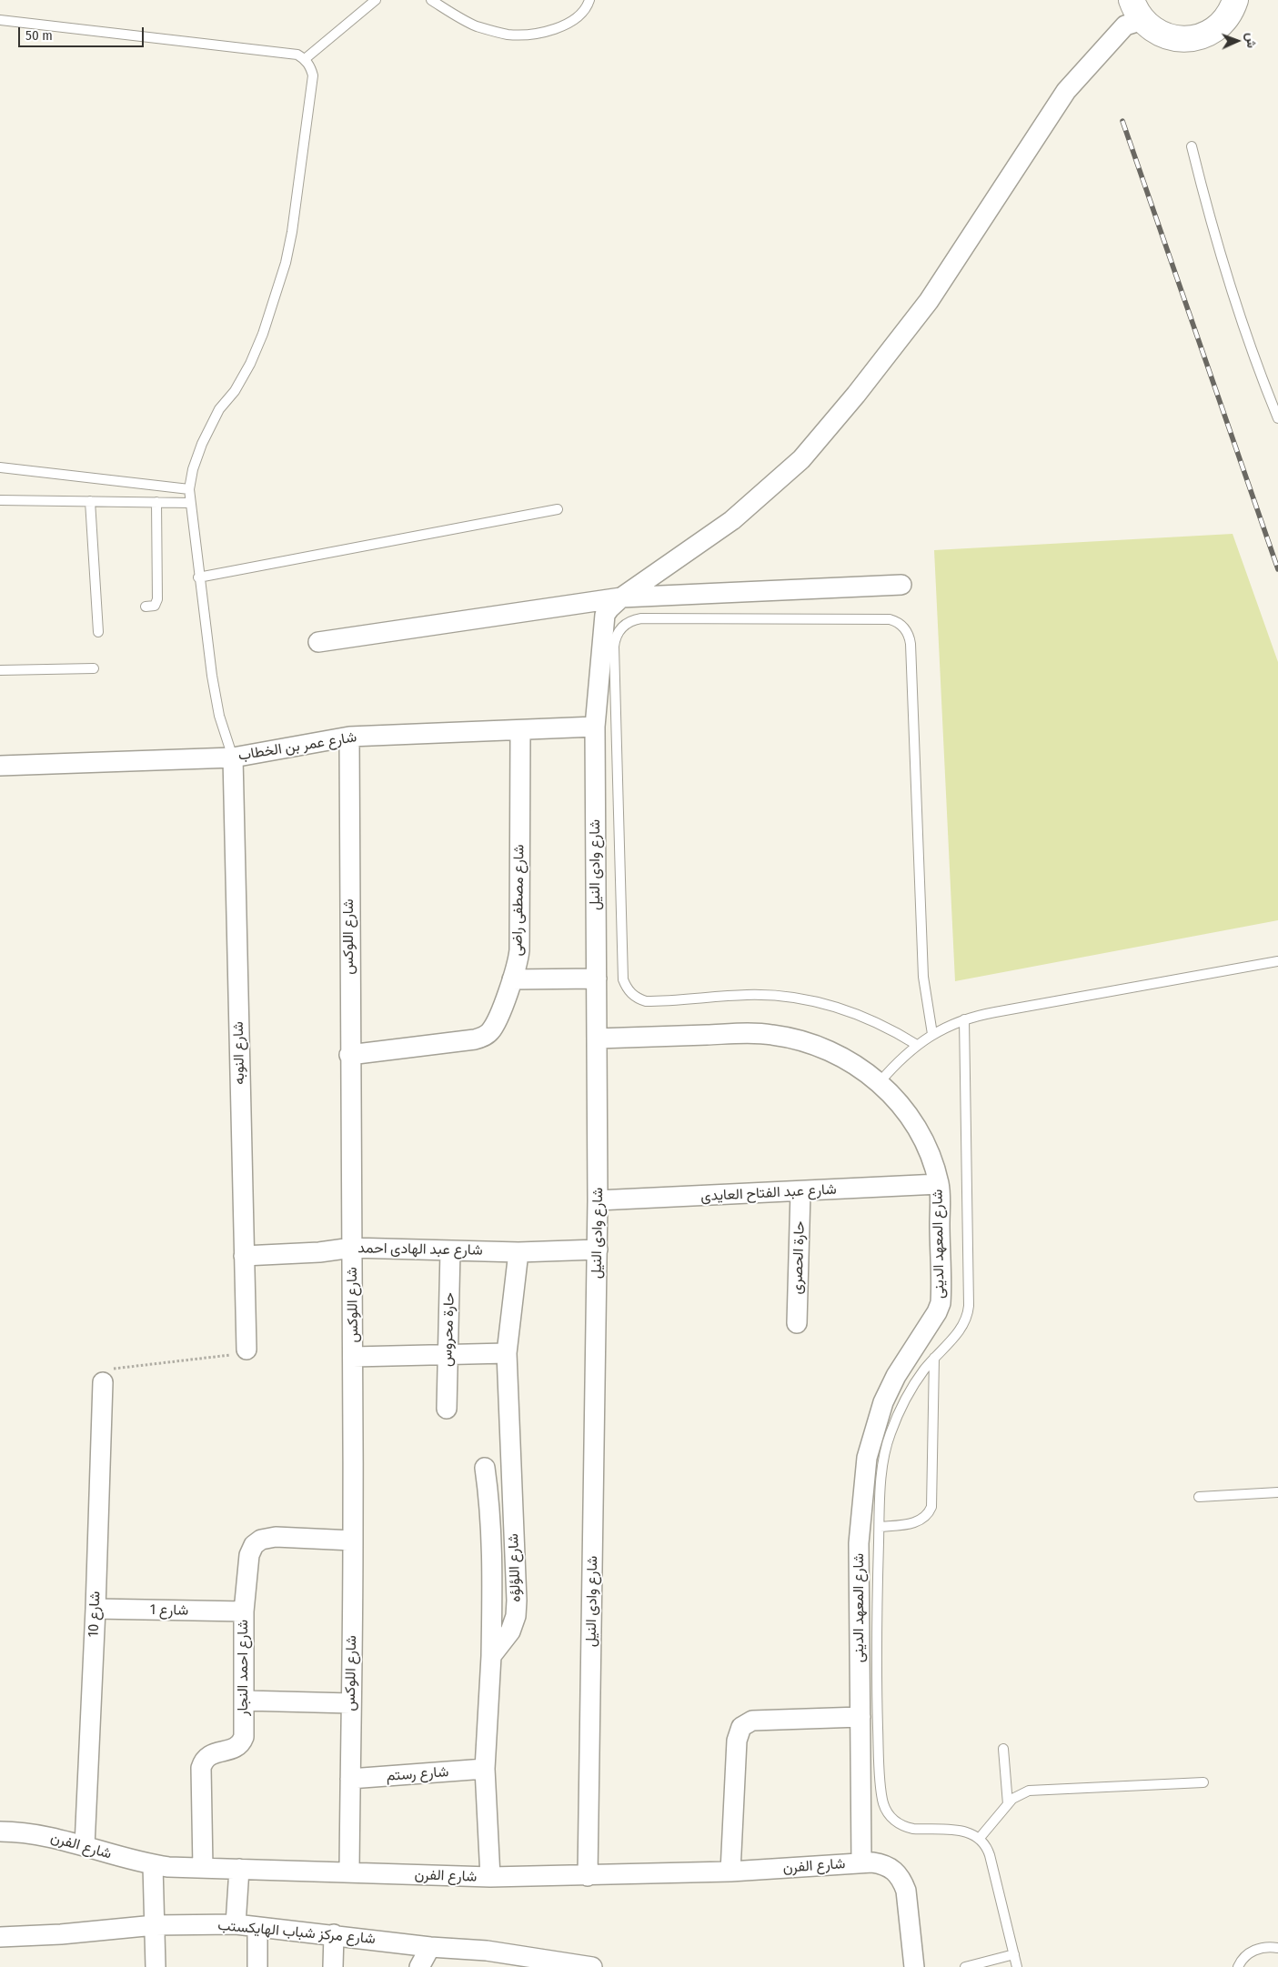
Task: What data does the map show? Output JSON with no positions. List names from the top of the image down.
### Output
{
  "streets": {
    "street": [
      "شارع عمر بن الخطاب",
      "شارع وادى النيل",
      "شارع مصطفى راضى",
      "شارع اللوكس",
      "شارع النوبه",
      "شارع عبد الفتاح العايدى",
      "شارع المعهد الدينى",
      "شارع عبد الهادى احمد",
      "حارة الحصرى",
      "حارة محروس",
      "شارع اللؤلؤه",
      "شارع 1",
      "شارع 10",
      "شارع احمد النجار",
      "شارع رستم",
      "شارع الفرن",
      "شارع مركز شباب الهايكستب"
    ]
  },
  "crossings": [
    ["شارع عمر بن الخطاب", "شارع وادى النيل"],
    ["شارع عمر بن الخطاب", "شارع مصطفى راضى"],
    ["شارع عمر بن الخطاب", "شارع اللوكس"],
    ["شارع عمر بن الخطاب", "شارع النوبه"],
    ["شارع وادى النيل", "شارع عبد الفتاح العايدى"],
    ["شارع وادى النيل", "شارع المعهد الدينى"],
    ["شارع وادى النيل", "شارع عبد الهادى احمد"],
    ["شارع وادى النيل", "شارع الفرن"],
    ["شارع مصطفى راضى", "شارع اللوكس"],
    ["شارع اللوكس", "شارع عبد الهادى احمد"],
    ["شارع اللوكس", "شارع احمد النجار"],
    ["شارع اللوكس", "شارع رستم"],
    ["شارع اللوكس", "شارع الفرن"],
    ["شارع النوبه", "شارع عبد الهادى احمد"],
    ["شارع عبد الفتاح العايدى", "شارع المعهد الدينى"],
    ["شارع عبد الفتاح العايدى", "حارة الحصرى"],
    ["شارع المعهد الدينى", "شارع الفرن"],
    ["شارع عبد الهادى احمد", "حارة محروس"],
    ["شارع عبد الهادى احمد", "شارع اللؤلؤه"],
    ["شارع 1", "شارع 10"],
    ["شارع 1", "شارع احمد النجار"],
    ["شارع 10", "شارع الفرن"],
    ["شارع احمد النجار", "شارع الفرن"]
  ],
  "scale_bar": "50 m",
  "north": "right"
}
